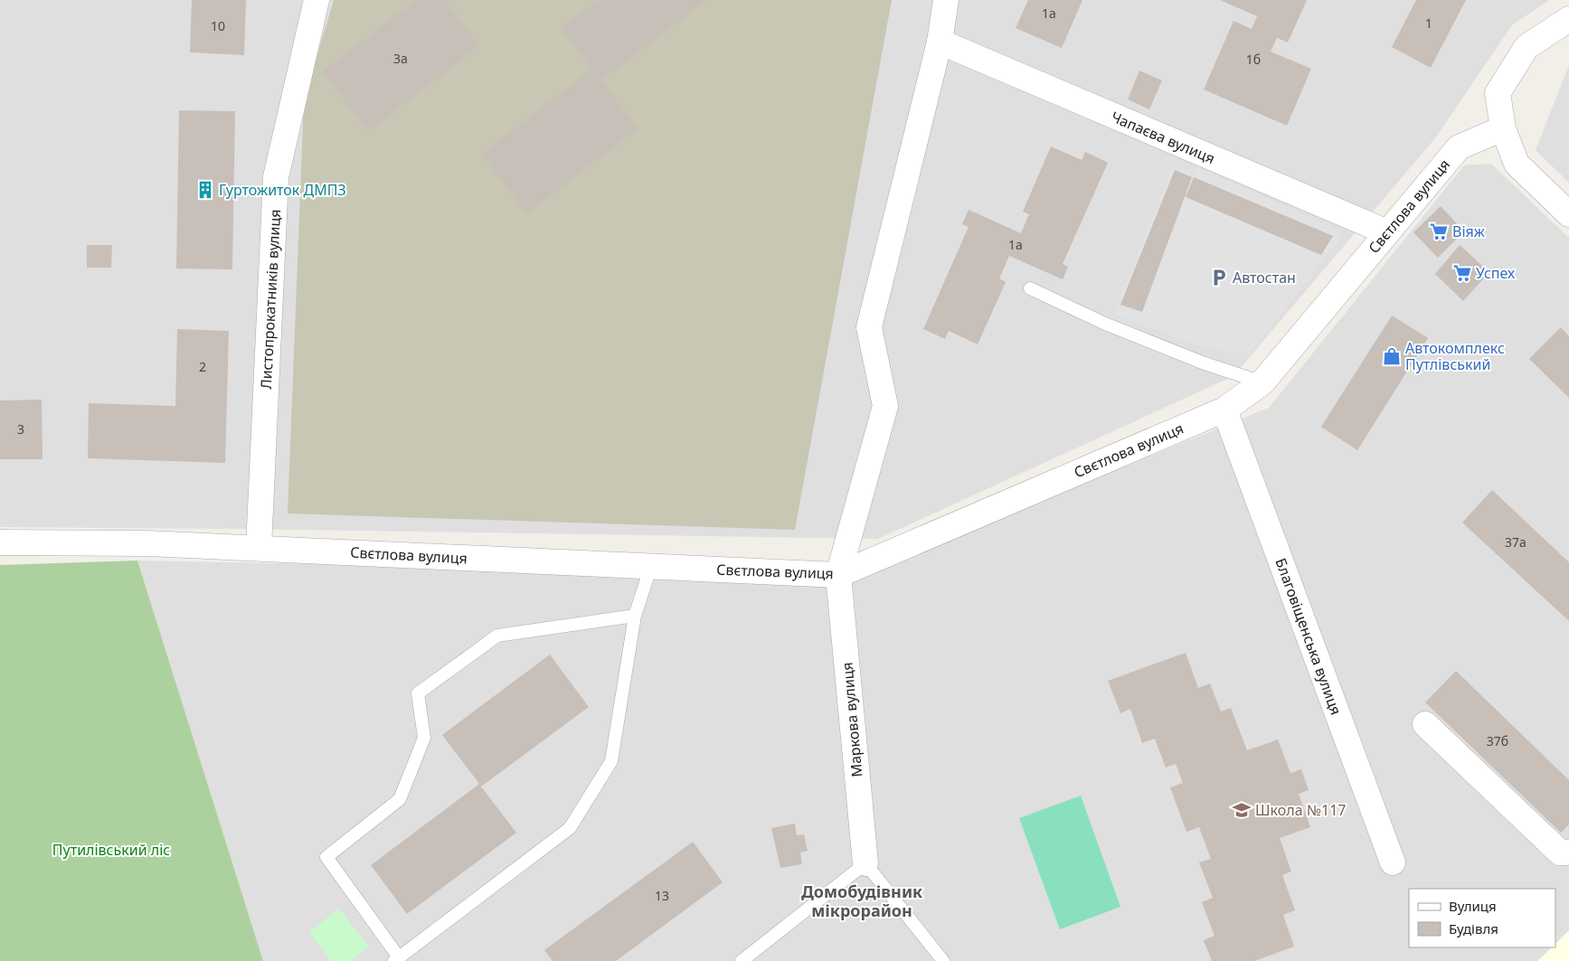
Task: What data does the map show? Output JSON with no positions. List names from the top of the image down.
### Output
{
  "streets": {
    "street": [
      "Чапаєва вулиця",
      "Свєтлова вулиця",
      "Листопрокатників вулиця",
      "Благовіщенська вулиця",
      "Маркова вулиця"
    ]
  },
  "crossings": [
    ["Чапаєва вулиця", "Свєтлова вулиця"],
    ["Свєтлова вулиця", "Листопрокатників вулиця"],
    ["Свєтлова вулиця", "Благовіщенська вулиця"],
    ["Свєтлова вулиця", "Маркова вулиця"]
  ],
  "districts": ["Домобудівник мікрорайон"],
  "parks": ["Путилівський ліс"],
  "places": {
    "building": ["Гуртожиток ДМПЗ"],
    "supermarket": ["Віяж", "Успех"],
    "parking": ["Автостан"],
    "shop": ["Автокомплекс Путлівський"],
    "school or university": ["Школа №117"]
  },
  "house_numbers": [
    "1а",
    "1",
    "10",
    "3а",
    "1б",
    "1а",
    "2",
    "3",
    "37а",
    "37б",
    "13"
  ],
  "legend": ["Вулиця", "Будівля"]
}
